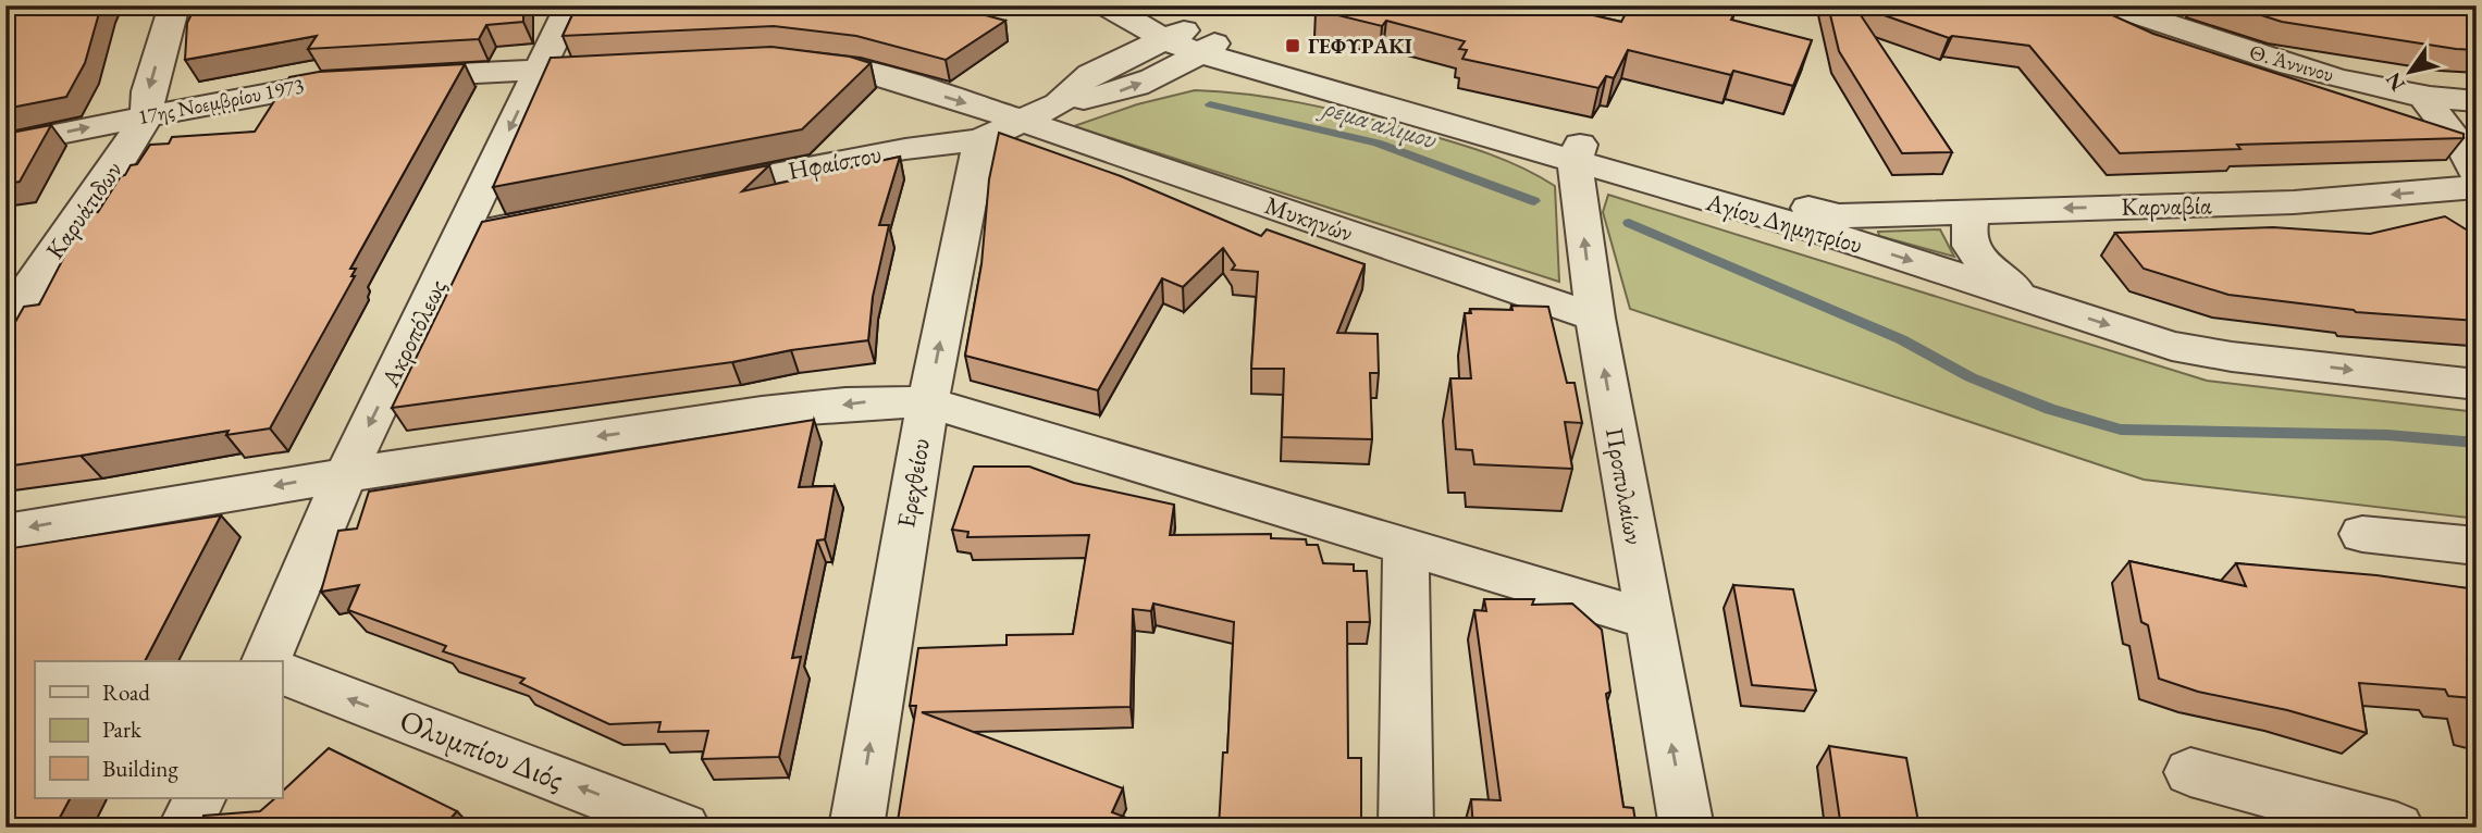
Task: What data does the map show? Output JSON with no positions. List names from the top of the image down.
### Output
{
  "streets": {
    "street": [
      "Θ. Άννινου",
      "17ης Νοεμβρίου 1973",
      "Ηφαίστου",
      "Καρναβία",
      "Καρυάτιδων",
      "Μυκηνών",
      "Αγίου Δημητρίου",
      "Ακροπόλεως",
      "Ερεχθείου",
      "Προπυλαίων",
      "Ολυμπίου Διός"
    ]
  },
  "crossings": [
    ["17ης Νοεμβρίου 1973", "Καρυάτιδων"],
    ["17ης Νοεμβρίου 1973", "Ακροπόλεως"],
    ["Ηφαίστου", "Μυκηνών"],
    ["Ηφαίστου", "Αγίου Δημητρίου"],
    ["Ηφαίστου", "Ερεχθείου"],
    ["Καρναβία", "Αγίου Δημητρίου"],
    ["Μυκηνών", "Προπυλαίων"],
    ["Αγίου Δημητρίου", "Προπυλαίων"]
  ],
  "one_way": [
    "Καρναβία",
    "Ακροπόλεως",
    "Ερεχθείου",
    "Ολυμπίου Διός"
  ],
  "water": ["ρεμα αλιμου"],
  "places": {
    "transit": ["ΓΕΦΥΡΑΚΙ"]
  },
  "legend": ["Road", "Park", "Building"],
  "north": "bottom left"
}
